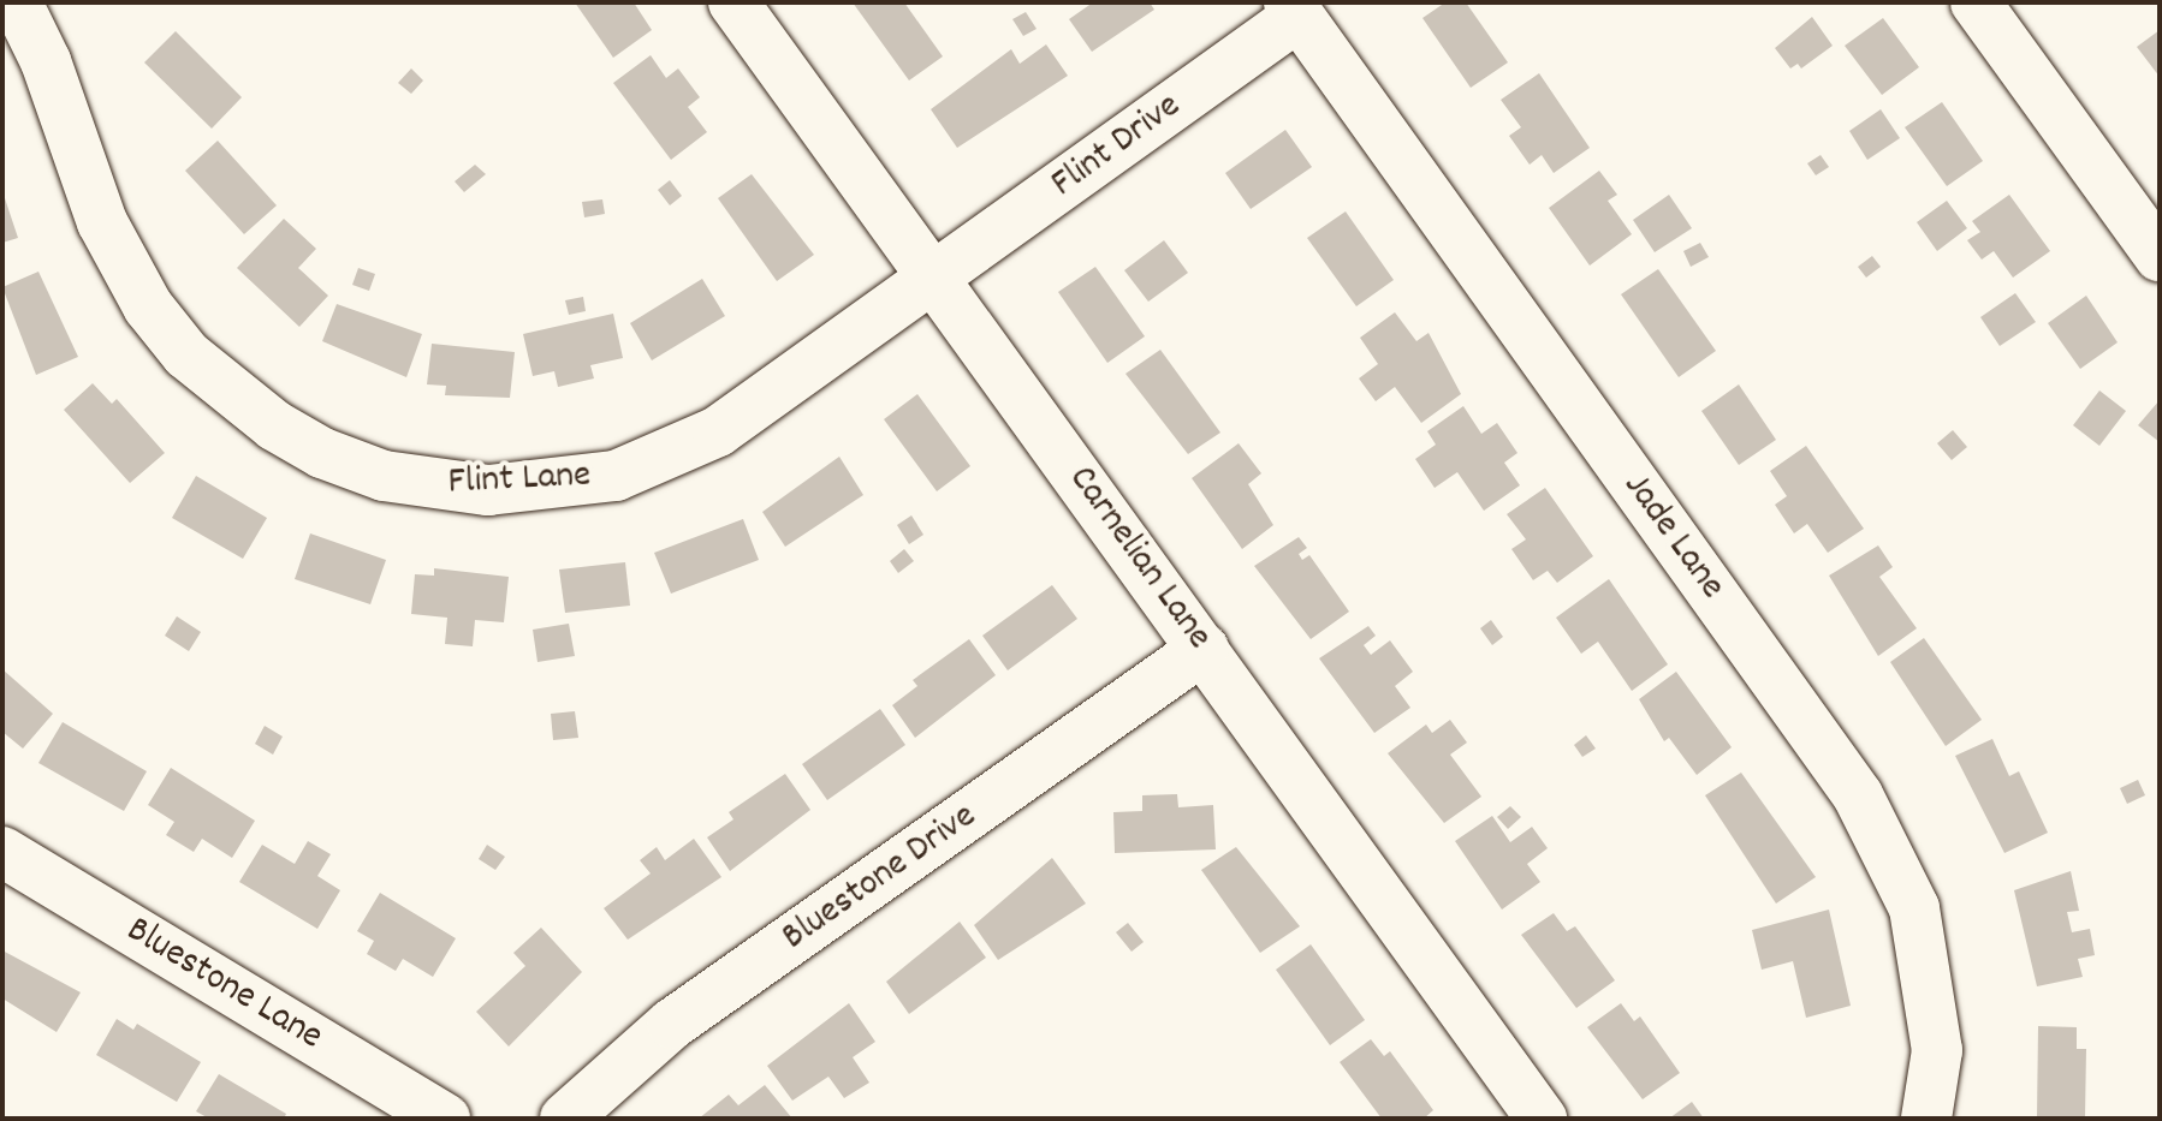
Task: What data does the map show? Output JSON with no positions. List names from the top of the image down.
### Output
{
  "streets": {
    "street": [
      "Flint Drive",
      "Flint Lane",
      "Jade Lane",
      "Carnelian Lane",
      "Bluestone Drive",
      "Bluestone Lane"
    ]
  },
  "crossings": [
    ["Flint Drive", "Flint Lane"],
    ["Flint Drive", "Jade Lane"],
    ["Flint Drive", "Carnelian Lane"],
    ["Flint Lane", "Carnelian Lane"],
    ["Carnelian Lane", "Bluestone Drive"]
  ]
}
